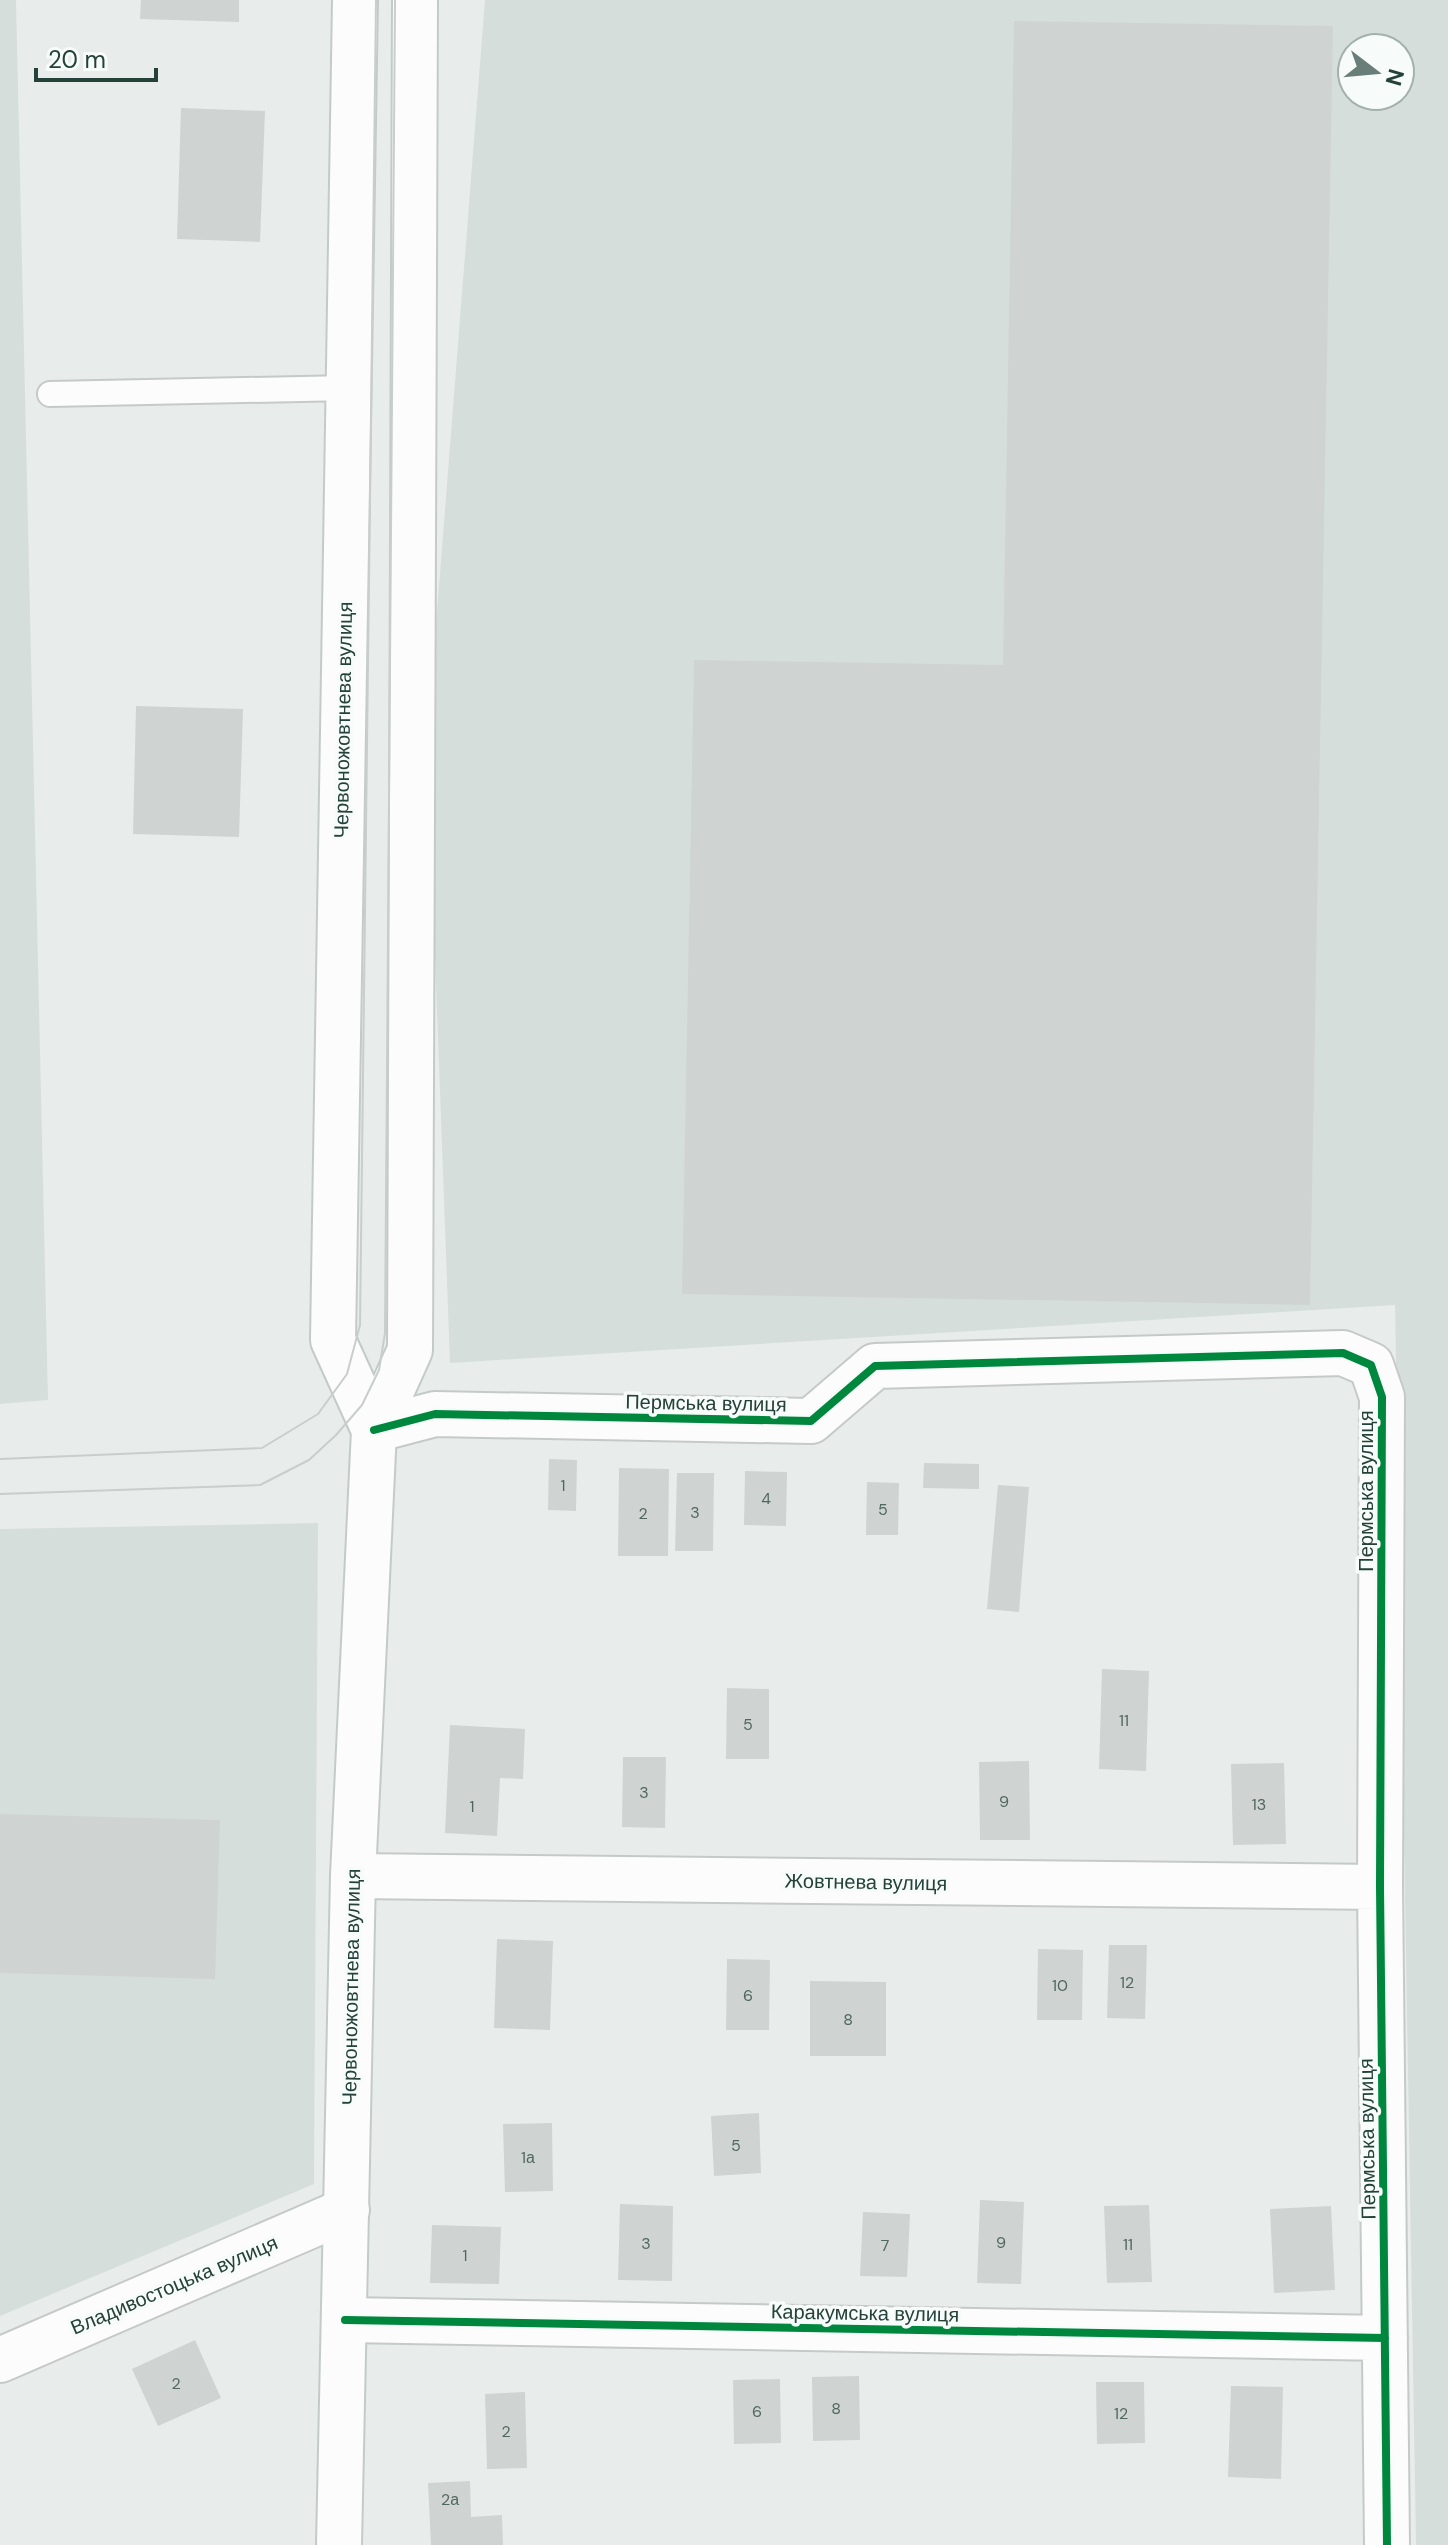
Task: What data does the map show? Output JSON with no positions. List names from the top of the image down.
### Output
{
  "streets": {
    "street": [
      "Червоножовтнева вулиця",
      "Пермська вулиця",
      "Жовтнева вулиця",
      "Владивостоцька вулиця",
      "Каракумська вулиця"
    ]
  },
  "crossings": [
    ["Червоножовтнева вулиця", "Пермська вулиця"],
    ["Червоножовтнева вулиця", "Жовтнева вулиця"],
    ["Червоножовтнева вулиця", "Владивостоцька вулиця"],
    ["Червоножовтнева вулиця", "Каракумська вулиця"],
    ["Пермська вулиця", "Жовтнева вулиця"],
    ["Пермська вулиця", "Каракумська вулиця"]
  ],
  "house_numbers": [
    "1",
    "4",
    "5",
    "3",
    "2",
    "11",
    "5",
    "3",
    "9",
    "13",
    "1",
    "12",
    "10",
    "6",
    "8",
    "5",
    "1а",
    "9",
    "3",
    "11",
    "7",
    "1",
    "2",
    "8",
    "6",
    "12",
    "2",
    "2а"
  ],
  "scale_bar": "20 m",
  "north": "right"
}
